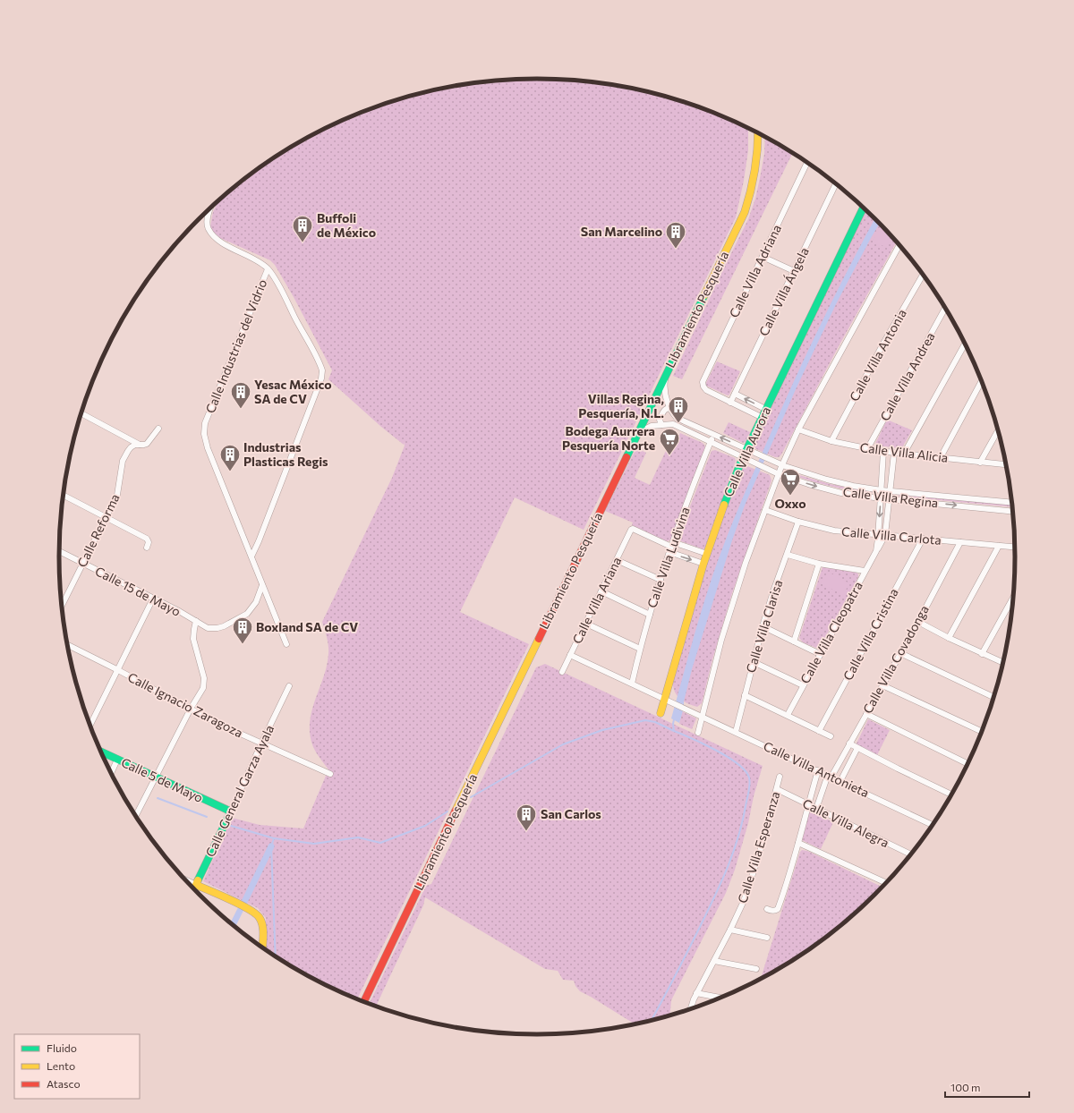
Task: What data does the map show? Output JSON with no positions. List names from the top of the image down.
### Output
{
  "streets": {
    "main road": [
      "Libramiento Pesquería",
      "Calle Villa Aurora",
      "Calle 5 de Mayo",
      "Calle General Garza Ayala"
    ],
    "street": [
      "Calle Villa Adriana",
      "Calle Villa Ángela",
      "Calle Industrias del Vidrio",
      "Calle Villa Antonia",
      "Calle Villa Andrea",
      "Calle Villa Alicia",
      "Calle Villa Regina",
      "Calle Reforma",
      "Calle Villa Carlota",
      "Calle Villa Ludivina",
      "Calle 15 de Mayo",
      "Calle Villa Ariana",
      "Calle Villa Clarisa",
      "Calle Villa Cleopatra",
      "Calle Villa Cristina",
      "Calle Villa Covadonga",
      "Calle Ignacio Zaragoza",
      "Calle Villa Antonieta",
      "Calle Villa Alegra",
      "Calle Villa Esperanza"
    ]
  },
  "crossings": [
    ["Calle Villa Adriana", "Calle Villa Ángela"],
    ["Calle Villa Antonia", "Calle Villa Alicia"],
    ["Calle Villa Andrea", "Calle Villa Alicia"],
    ["Calle Villa Aurora", "Calle Villa Regina"],
    ["Calle Villa Aurora", "Calle Villa Antonieta"],
    ["Calle Villa Alicia", "Calle Villa Cleopatra"],
    ["Calle Villa Regina", "Calle Villa Cleopatra"],
    ["Calle Reforma", "Calle 15 de Mayo"],
    ["Calle Villa Carlota", "Calle Villa Clarisa"],
    ["Calle Villa Carlota", "Calle Villa Cleopatra"],
    ["Calle Villa Carlota", "Calle Villa Cristina"],
    ["Calle Villa Carlota", "Calle Villa Covadonga"],
    ["Calle Villa Ludivina", "Calle Villa Ariana"],
    ["Calle Villa Clarisa", "Calle Villa Antonieta"],
    ["Calle Villa Covadonga", "Calle Villa Antonieta"],
    ["Calle Villa Covadonga", "Calle Villa Alegra"],
    ["Calle Ignacio Zaragoza", "Calle General Garza Ayala"],
    ["Calle 5 de Mayo", "Calle General Garza Ayala"],
    ["Calle Villa Alegra", "Calle Villa Esperanza"]
  ],
  "places": {
    "building": [
      "Buffoli de México",
      "San Marcelino",
      "Yesac México SA de CV",
      "Villas Regina, Pesquería, N.L.",
      "Industrias Plasticas Regis",
      "Boxland SA de CV",
      "San Carlos"
    ],
    "supermarket": ["Bodega Aurrera Pesquería Norte", "Oxxo"]
  },
  "legend": ["Fluido", "Lento", "Atasco"],
  "scale_bar": "100 m"
}
